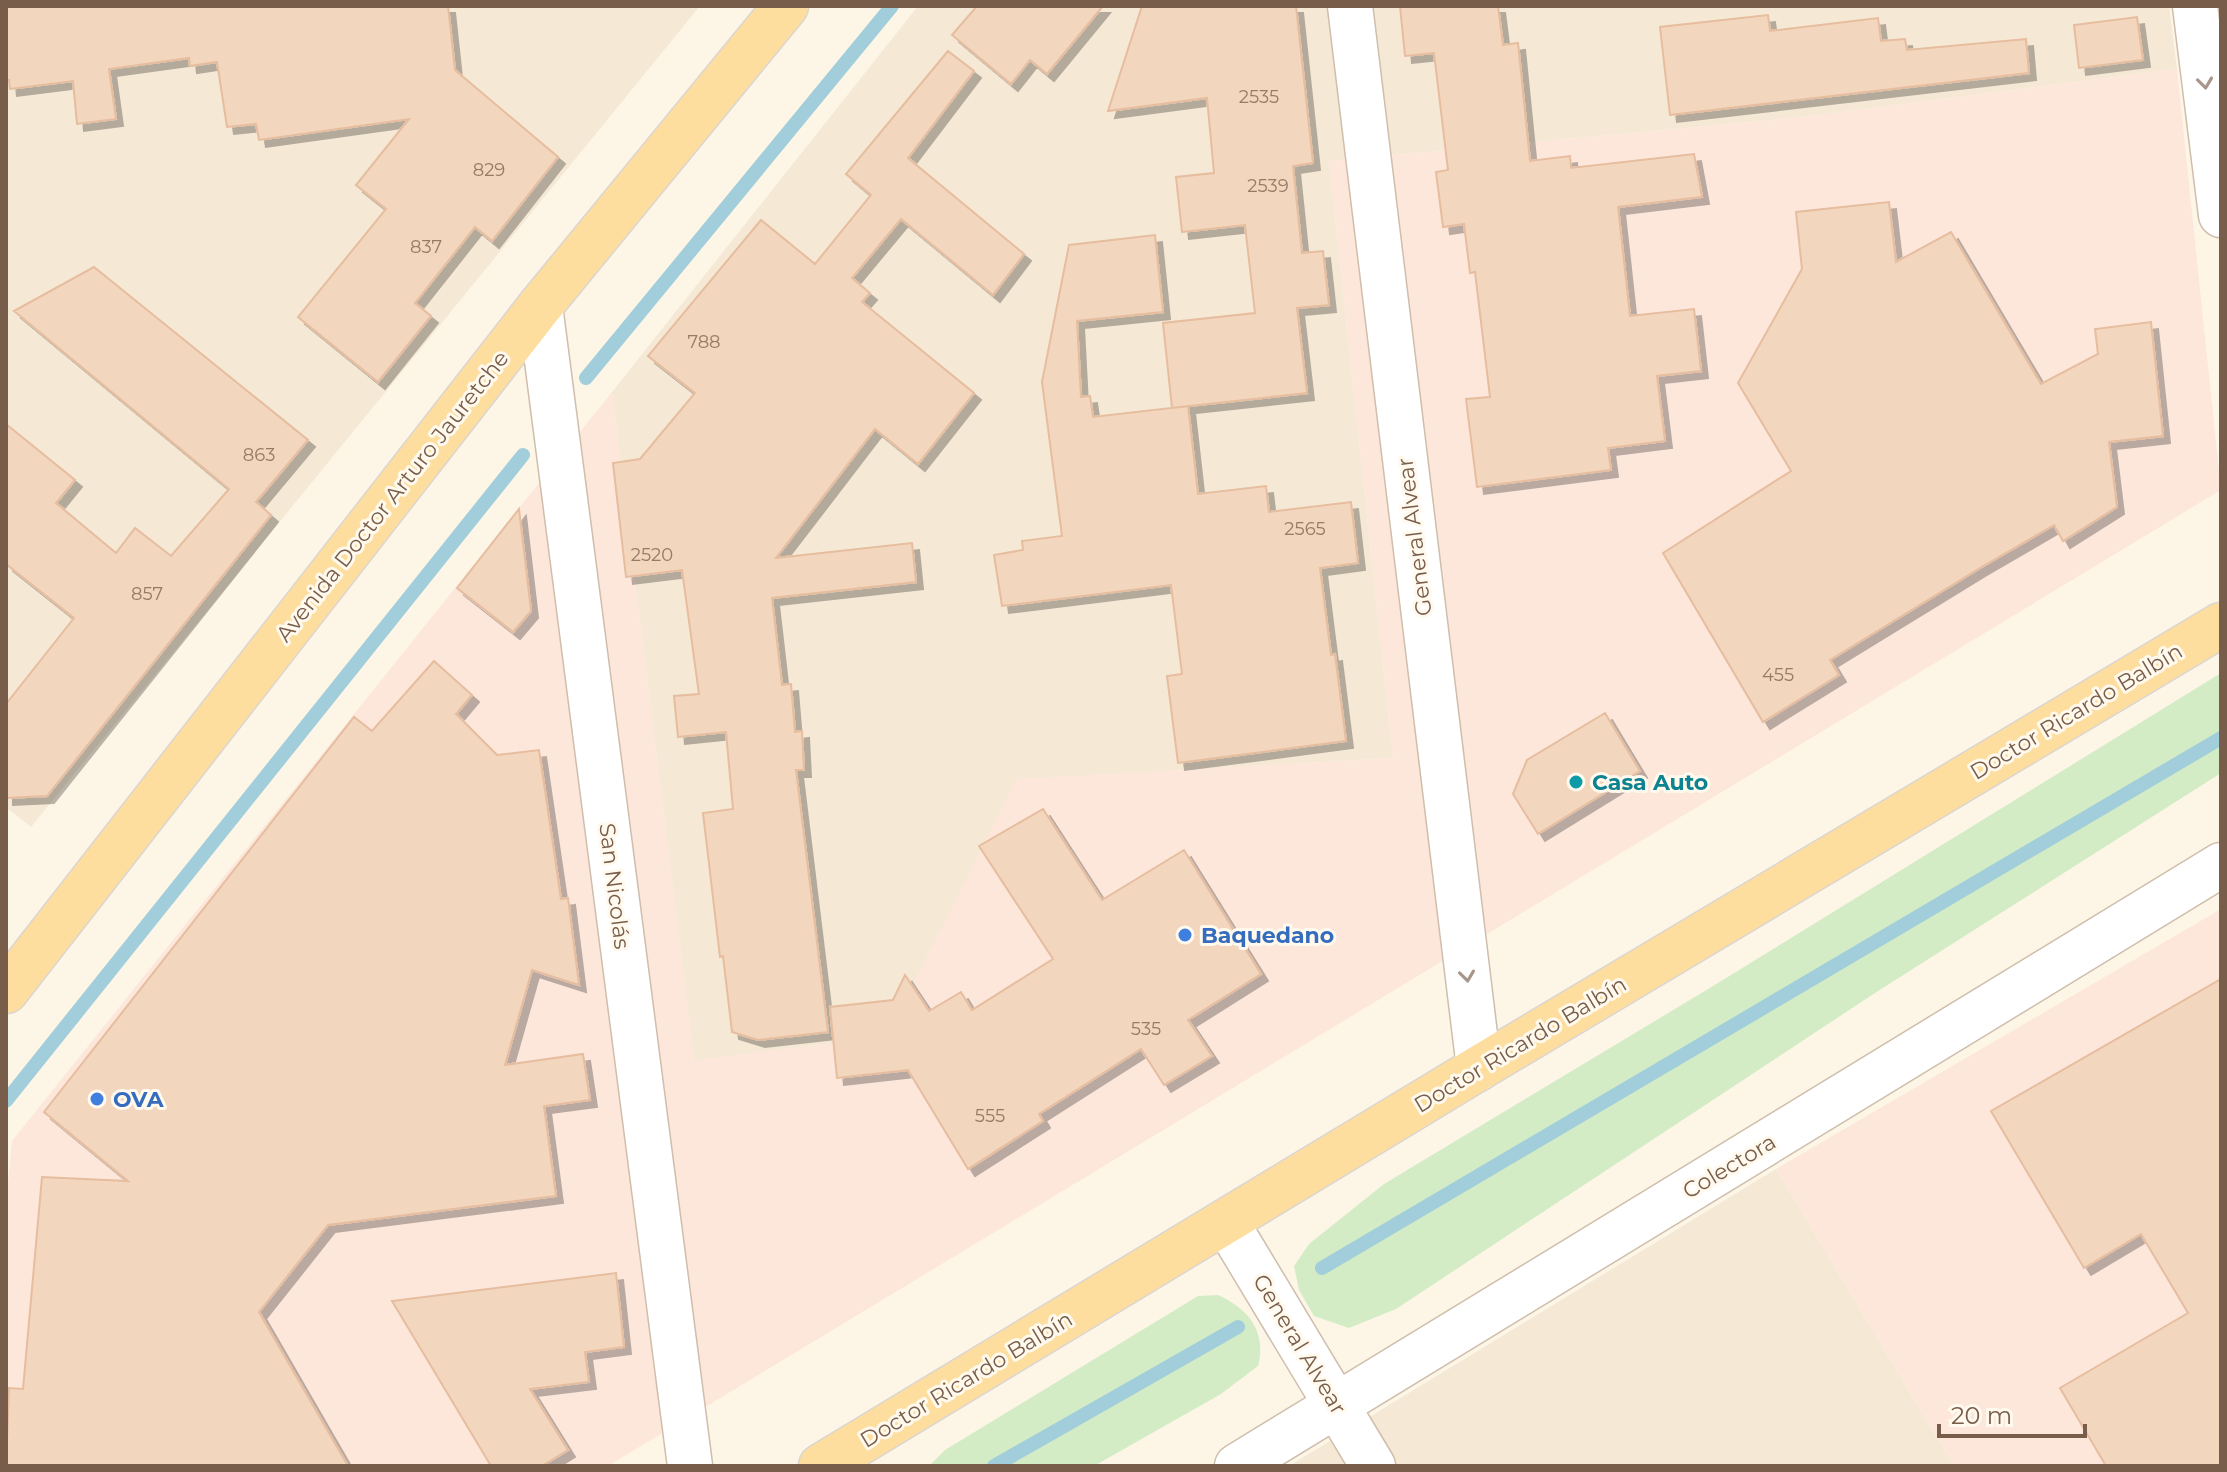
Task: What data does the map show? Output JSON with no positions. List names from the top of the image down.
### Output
{
  "streets": {
    "main road": ["Avenida Doctor Arturo Jauretche", "Doctor Ricardo Balbín"],
    "street": ["General Alvear", "San Nicolás", "Colectora"]
  },
  "crossings": [
    ["Avenida Doctor Arturo Jauretche", "San Nicolás"],
    ["General Alvear", "Doctor Ricardo Balbín"],
    ["General Alvear", "Colectora"]
  ],
  "one_way": ["General Alvear"],
  "places": ["Casa Auto", "Baquedano", "OVA"],
  "house_numbers": [
    "2535",
    "829",
    "2539",
    "837",
    "788",
    "863",
    "2565",
    "2520",
    "857",
    "455",
    "535",
    "555"
  ],
  "scale_bar": "20 m"
}
